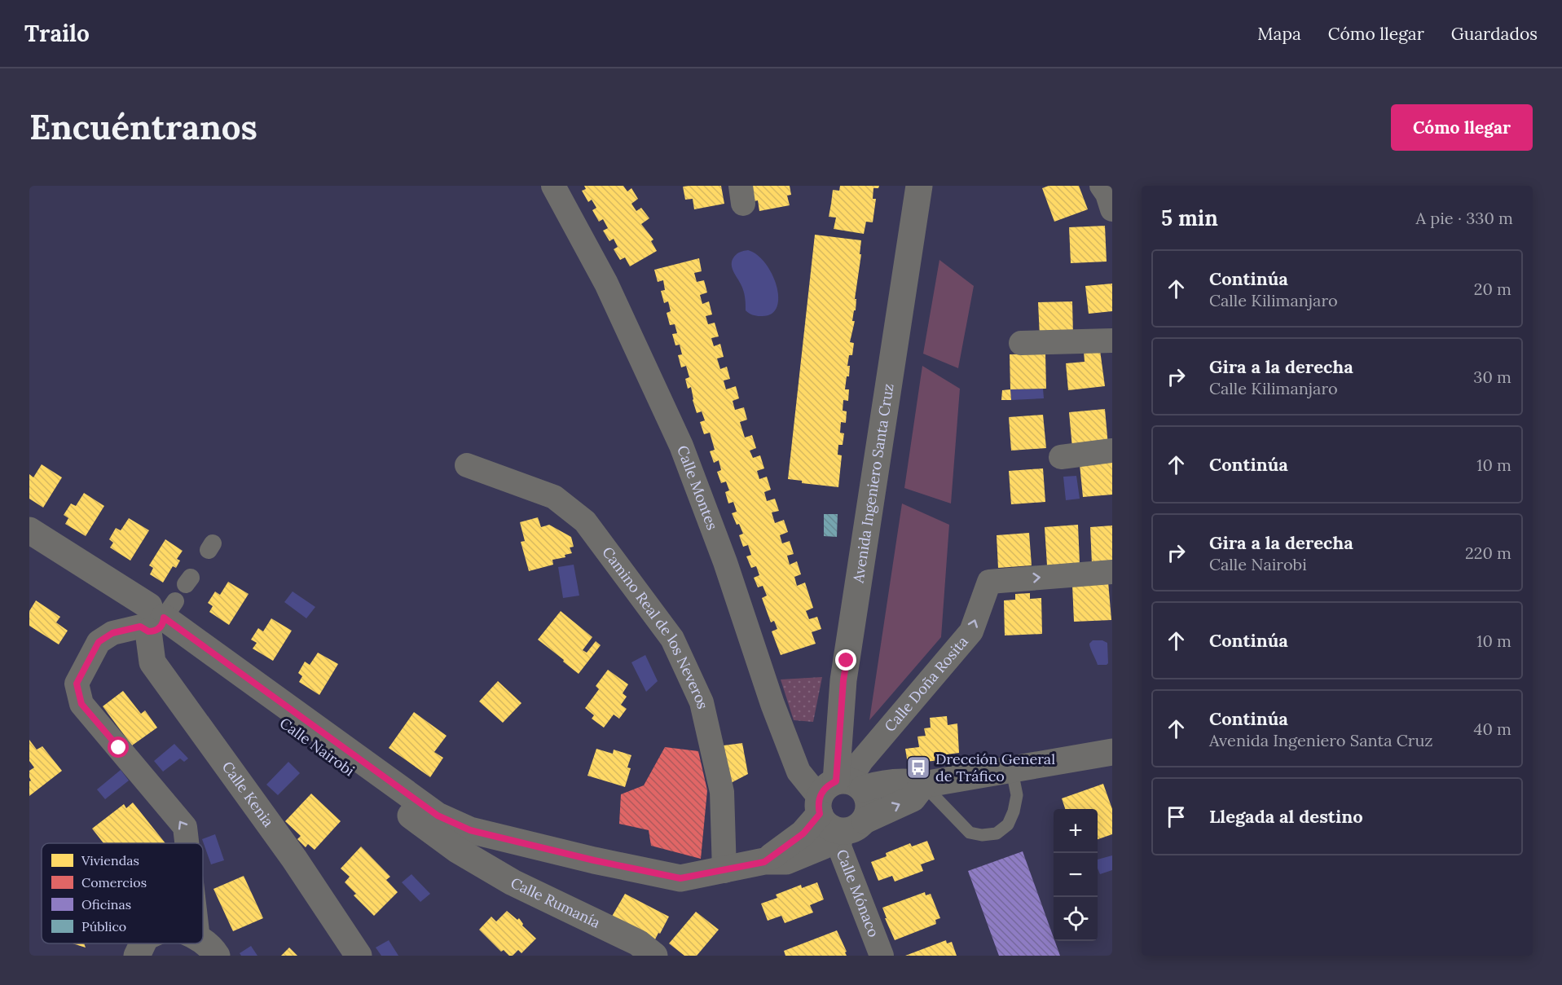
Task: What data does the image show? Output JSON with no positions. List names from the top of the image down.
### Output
{
  "streets": {
    "street": [
      "Avenida Ingeniero Santa Cruz",
      "Calle Montes",
      "Camino Real de los Neveros",
      "Calle Doña Rosita",
      "Calle Nairobi",
      "Calle Kenia",
      "Calle Mónaco",
      "Calle Rumanía"
    ]
  },
  "crossings": [
    ["Avenida Ingeniero Santa Cruz", "Calle Montes"],
    ["Avenida Ingeniero Santa Cruz", "Calle Doña Rosita"],
    ["Avenida Ingeniero Santa Cruz", "Calle Nairobi"],
    ["Avenida Ingeniero Santa Cruz", "Calle Mónaco"],
    ["Calle Montes", "Calle Doña Rosita"],
    ["Calle Montes", "Calle Nairobi"],
    ["Calle Montes", "Calle Mónaco"],
    ["Camino Real de los Neveros", "Calle Nairobi"],
    ["Calle Doña Rosita", "Calle Nairobi"],
    ["Calle Doña Rosita", "Calle Mónaco"],
    ["Calle Nairobi", "Calle Kenia"],
    ["Calle Nairobi", "Calle Mónaco"],
    ["Calle Nairobi", "Calle Rumanía"]
  ],
  "one_way": ["Calle Doña Rosita"],
  "places": {
    "bus stop": ["Drección General de Tráfico"]
  },
  "legend": [
    "Viviendas",
    "Comercios",
    "Oficinas",
    "Público"
  ],
  "page": {
    "header": "Trailo",
    "nav": ["Mapa", "Cómo llegar", "Guardados"],
    "buttons": "Cómo llegar",
    "title": "Encuéntranos",
    "heading": ["5 min", "A pie · 330 m"],
    "list": [
      ["Continúa", "Calle Kilimanjaro", "20 m"],
      ["Gira a la derecha", "Calle Kilimanjaro", "30 m"],
      ["Continúa", "10 m"],
      ["Gira a la derecha", "Calle Nairobi", "220 m"],
      ["Continúa", "10 m"],
      ["Continúa", "Avenida Ingeniero Santa Cruz", "40 m"],
      "Llegada al destino"
    ],
    "map_buttons": ["+", "−"]
  }
}
